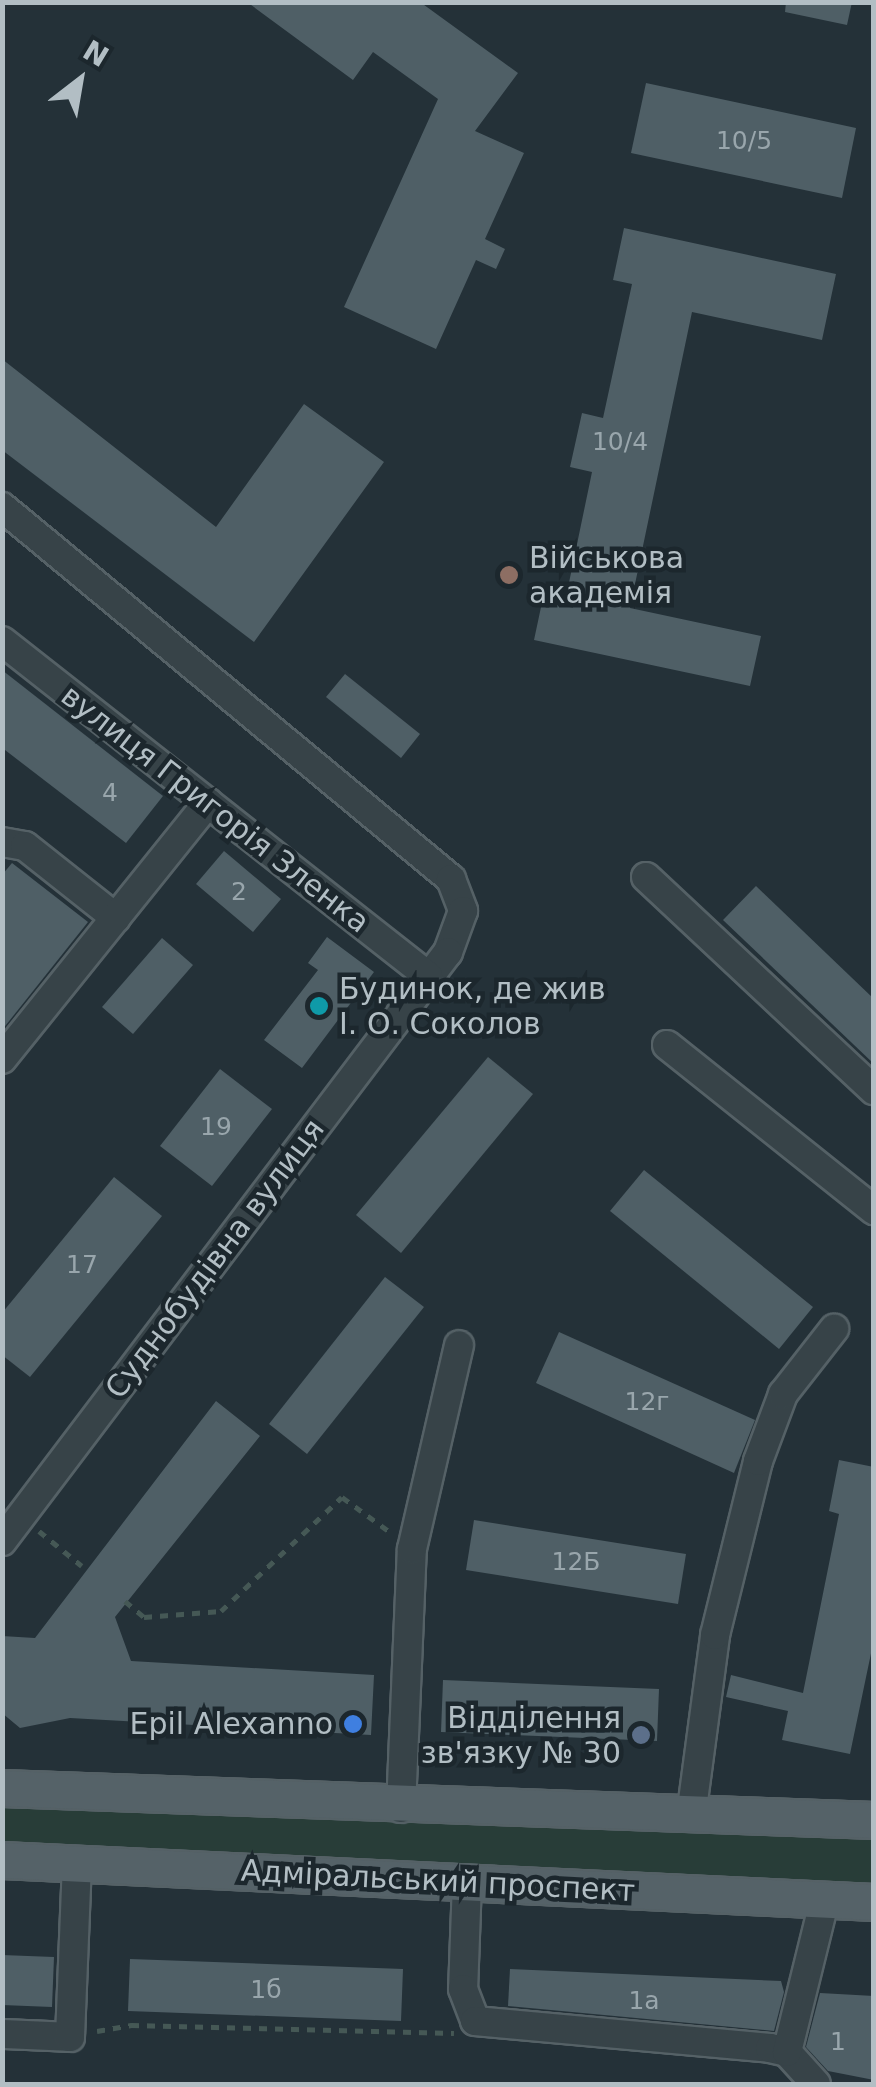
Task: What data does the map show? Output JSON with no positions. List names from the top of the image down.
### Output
{
  "streets": {
    "main road": ["Адміральський проспект"],
    "street": ["вулиця Григорія Зленка", "Суднобудівна вулиця"]
  },
  "crossings": [
    ["вулиця Григорія Зленка", "Суднобудівна вулиця"]
  ],
  "places": [
    "Військова академія",
    "Будинок, де жив І. О. Соколов",
    "Epil Alexanno",
    "Відділення зв'язку № 30"
  ],
  "house_numbers": [
    "10/5",
    "10/4",
    "4",
    "2",
    "19",
    "17",
    "12г",
    "12Б",
    "1б",
    "1а",
    "1"
  ],
  "north": "top right"
}
